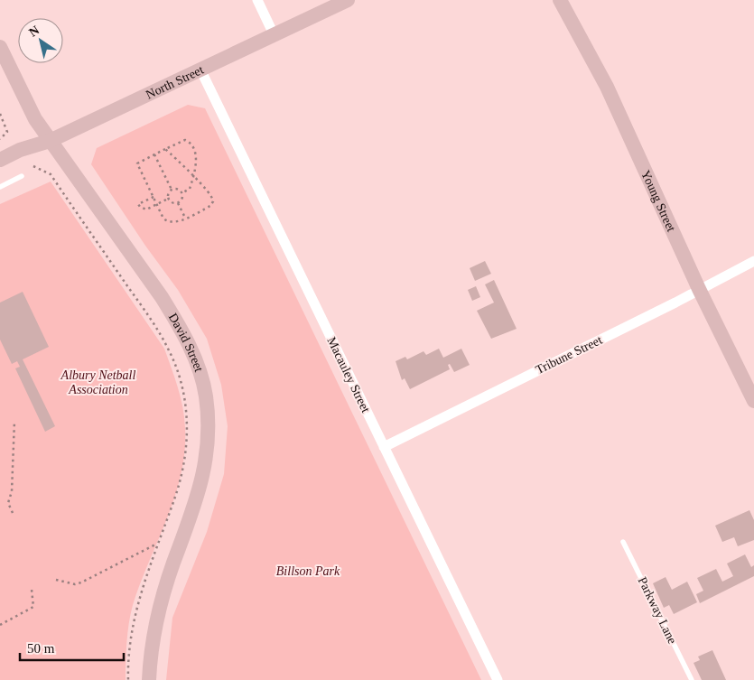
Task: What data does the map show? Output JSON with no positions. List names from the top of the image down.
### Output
{
  "streets": {
    "main road": ["North Street", "Young Street", "David Street"],
    "street": ["Tribune Street", "Macauley Street"],
    "lane": ["Parkway Lane"]
  },
  "crossings": [
    ["North Street", "David Street"],
    ["North Street", "Macauley Street"],
    ["Young Street", "Tribune Street"],
    ["Tribune Street", "Macauley Street"]
  ],
  "parks": ["Albury Netball Association", "Billson Park"],
  "scale_bar": "50 m",
  "north": "top left"
}
